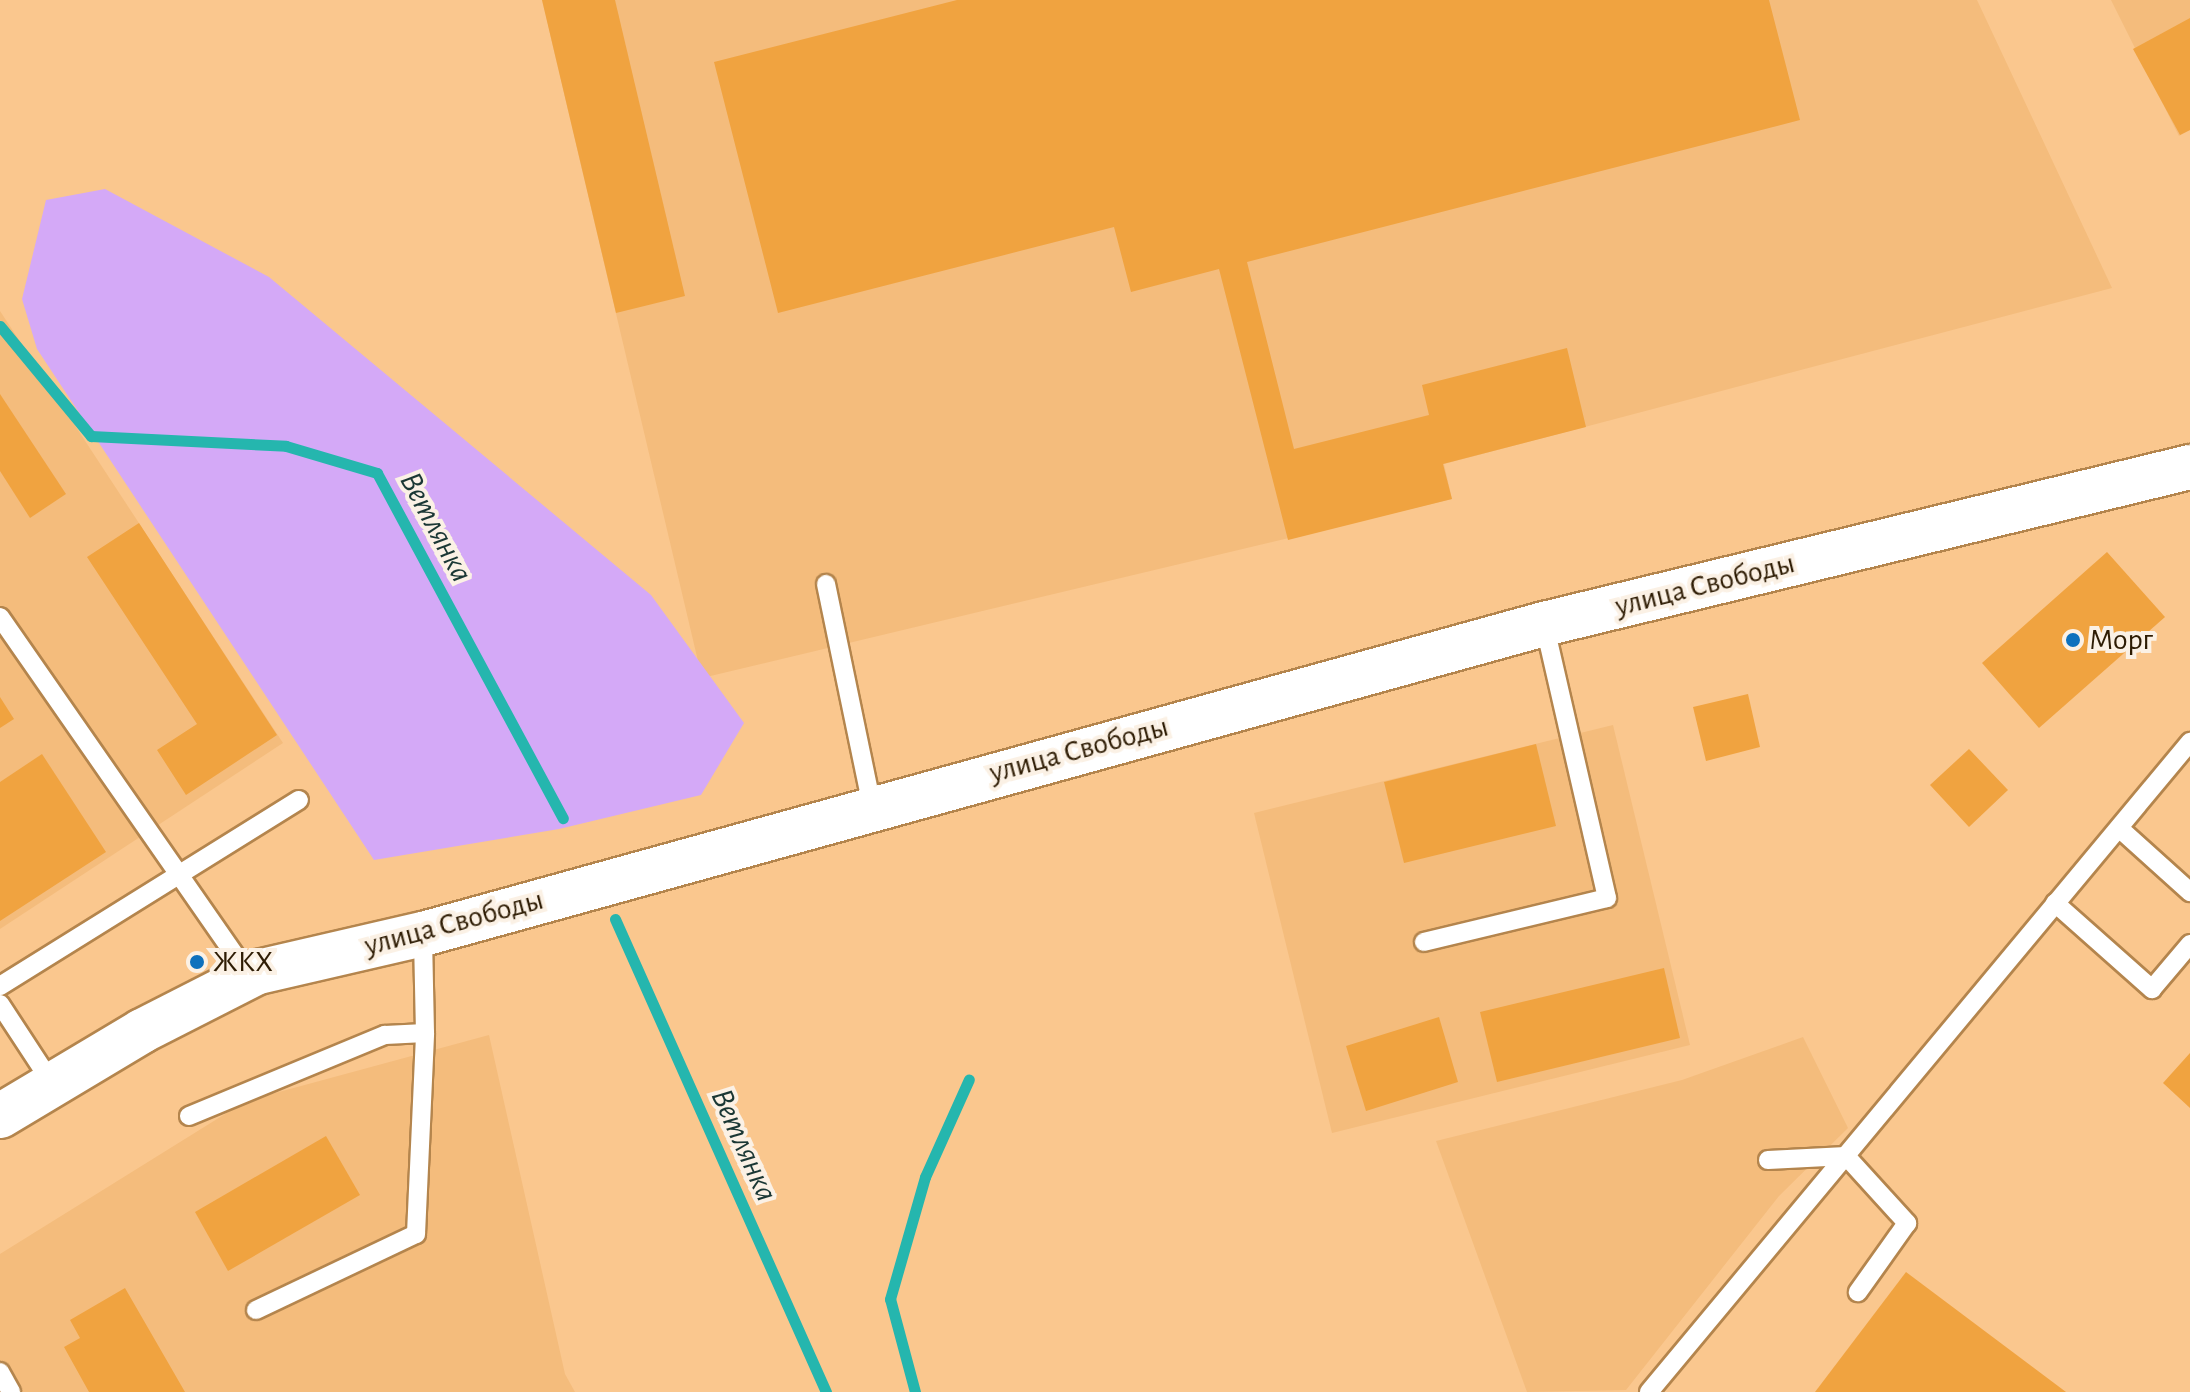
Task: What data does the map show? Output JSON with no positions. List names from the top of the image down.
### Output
{
  "streets": {
    "main road": ["улица Свободы"]
  },
  "water": ["Ветлянка"],
  "places": ["Морг", "ЖКХ"]
}
